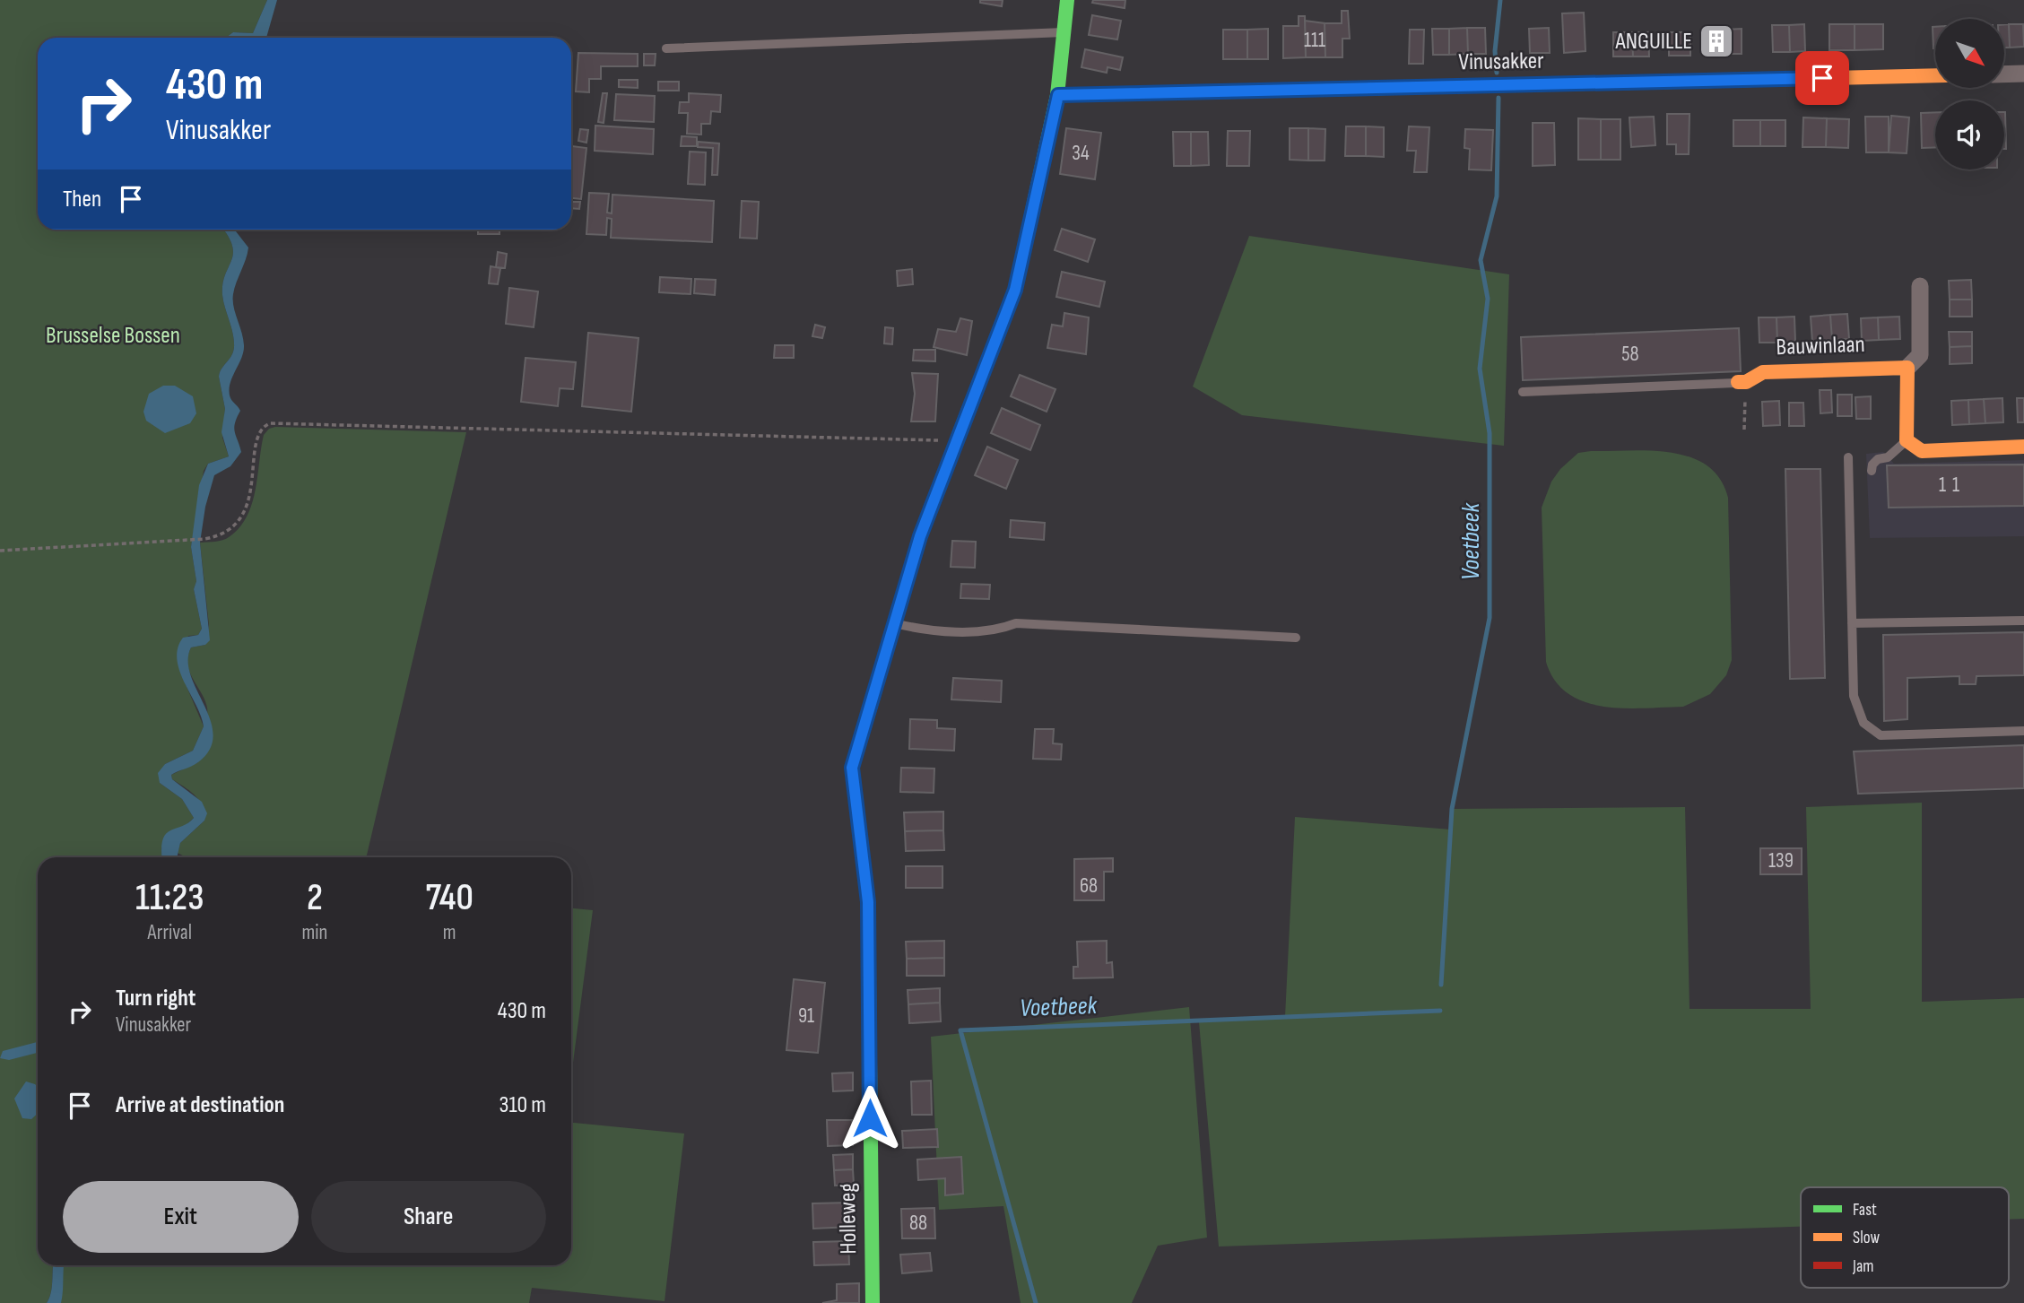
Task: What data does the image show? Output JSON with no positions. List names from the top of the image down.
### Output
{
  "streets": {
    "street": ["Vinusakker", "Bauwinlaan", "Holleweg"]
  },
  "crossings": [
    ["Vinusakker", "Holleweg"]
  ],
  "water": ["Voetbeek"],
  "parks": ["Brusselse Bossen"],
  "places": {
    "building": ["ANGUILLE"]
  },
  "house_numbers": [
    "111",
    "34",
    "58",
    "1",
    "1",
    "139",
    "68",
    "91",
    "88"
  ],
  "legend": ["Fast", "Slow", "Jam"],
  "north": "bottom right",
  "page": {
    "turn": ["430 m", "Vinusakker"],
    "then": "Then",
    "eta": [
      "11:23",
      "Arrival",
      "2",
      "min",
      "740",
      "m"
    ],
    "list": [
      {
        "name": "Turn right",
        "note": "Vinusakker",
        "value": "430 m"
      },
      {
        "name": "Arrive at destination",
        "value": "310 m"
      }
    ],
    "buttons": ["Exit", "Share"]
  }
}
